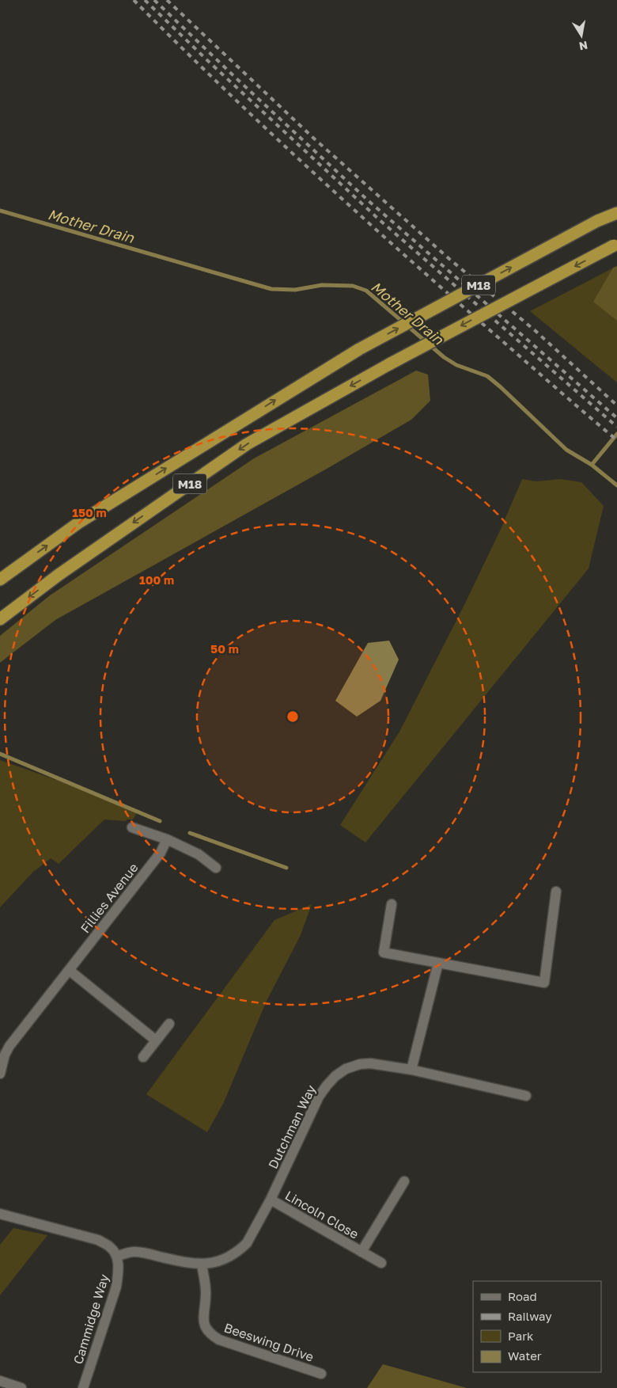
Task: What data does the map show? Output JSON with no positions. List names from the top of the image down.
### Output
{
  "streets": {
    "highway": ["M18"],
    "street": [
      "Fillies Avenue",
      "Dutchman Way",
      "Lincoln Close",
      "Cammidge Way",
      "Beeswing Drive"
    ]
  },
  "crossings": [
    ["Dutchman Way", "Lincoln Close"],
    ["Dutchman Way", "Cammidge Way"],
    ["Dutchman Way", "Beeswing Drive"]
  ],
  "water": ["Mother Drain"],
  "legend": [
    "Road",
    "Railway",
    "Park",
    "Water"
  ],
  "north": "bottom",
  "rings": ["150 m", "100 m", "50 m"]
}
